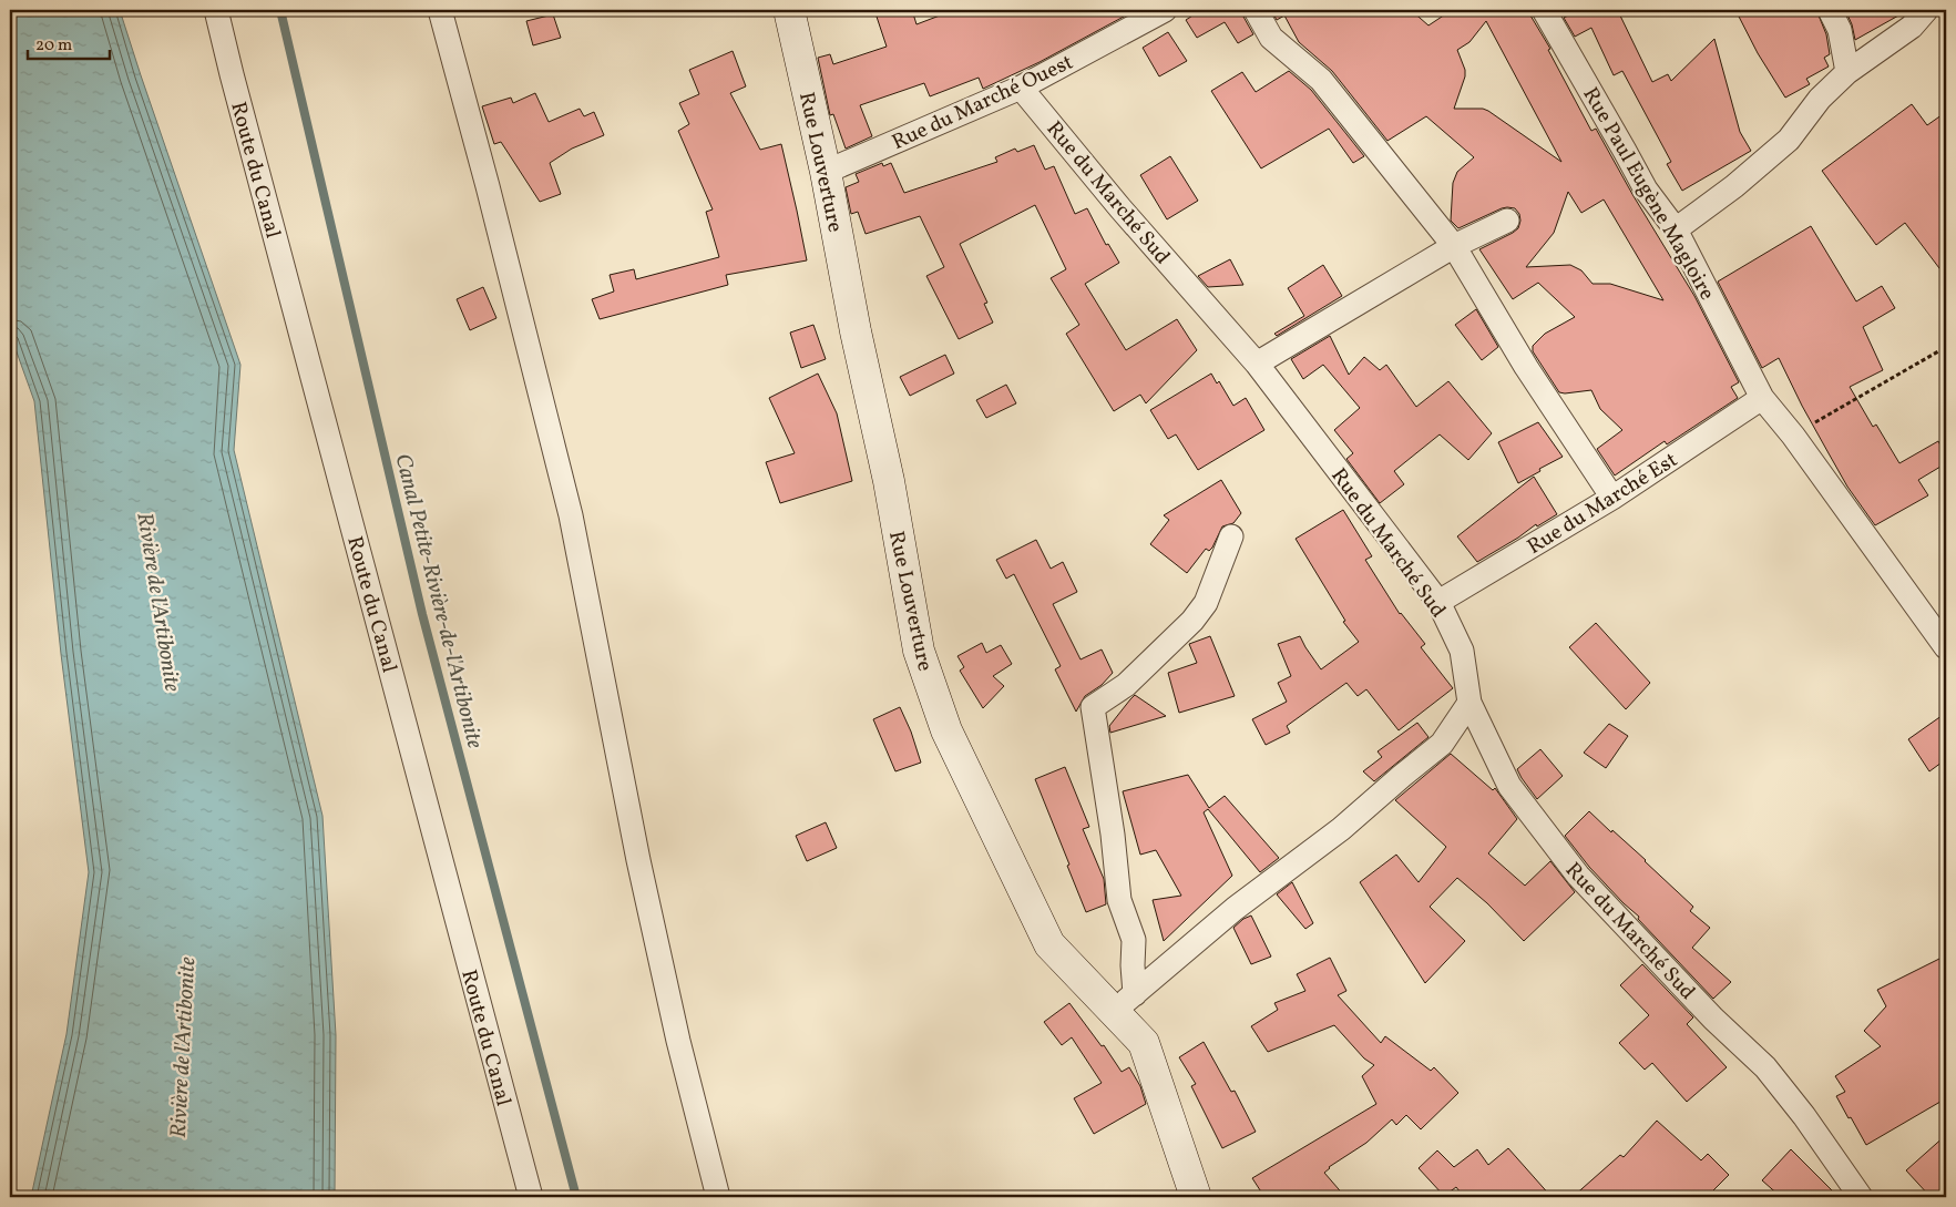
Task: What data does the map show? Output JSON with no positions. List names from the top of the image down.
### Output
{
  "streets": {
    "main road": ["Rue Louverture"],
    "street": [
      "Rue du Marché Ouest",
      "Route du Canal",
      "Rue du Marché Sud",
      "Rue Paul Eugène Magloire",
      "Rue du Marché Est"
    ]
  },
  "crossings": [
    ["Rue du Marché Ouest", "Rue Louverture"],
    ["Rue du Marché Ouest", "Rue du Marché Sud"],
    ["Rue du Marché Sud", "Rue du Marché Est"],
    ["Rue Paul Eugène Magloire", "Rue du Marché Est"]
  ],
  "water": ["Canal Petite-Rivière-de-l'Artibonite", "Rivière de l'Artibonite"],
  "scale_bar": "20 m"
}
